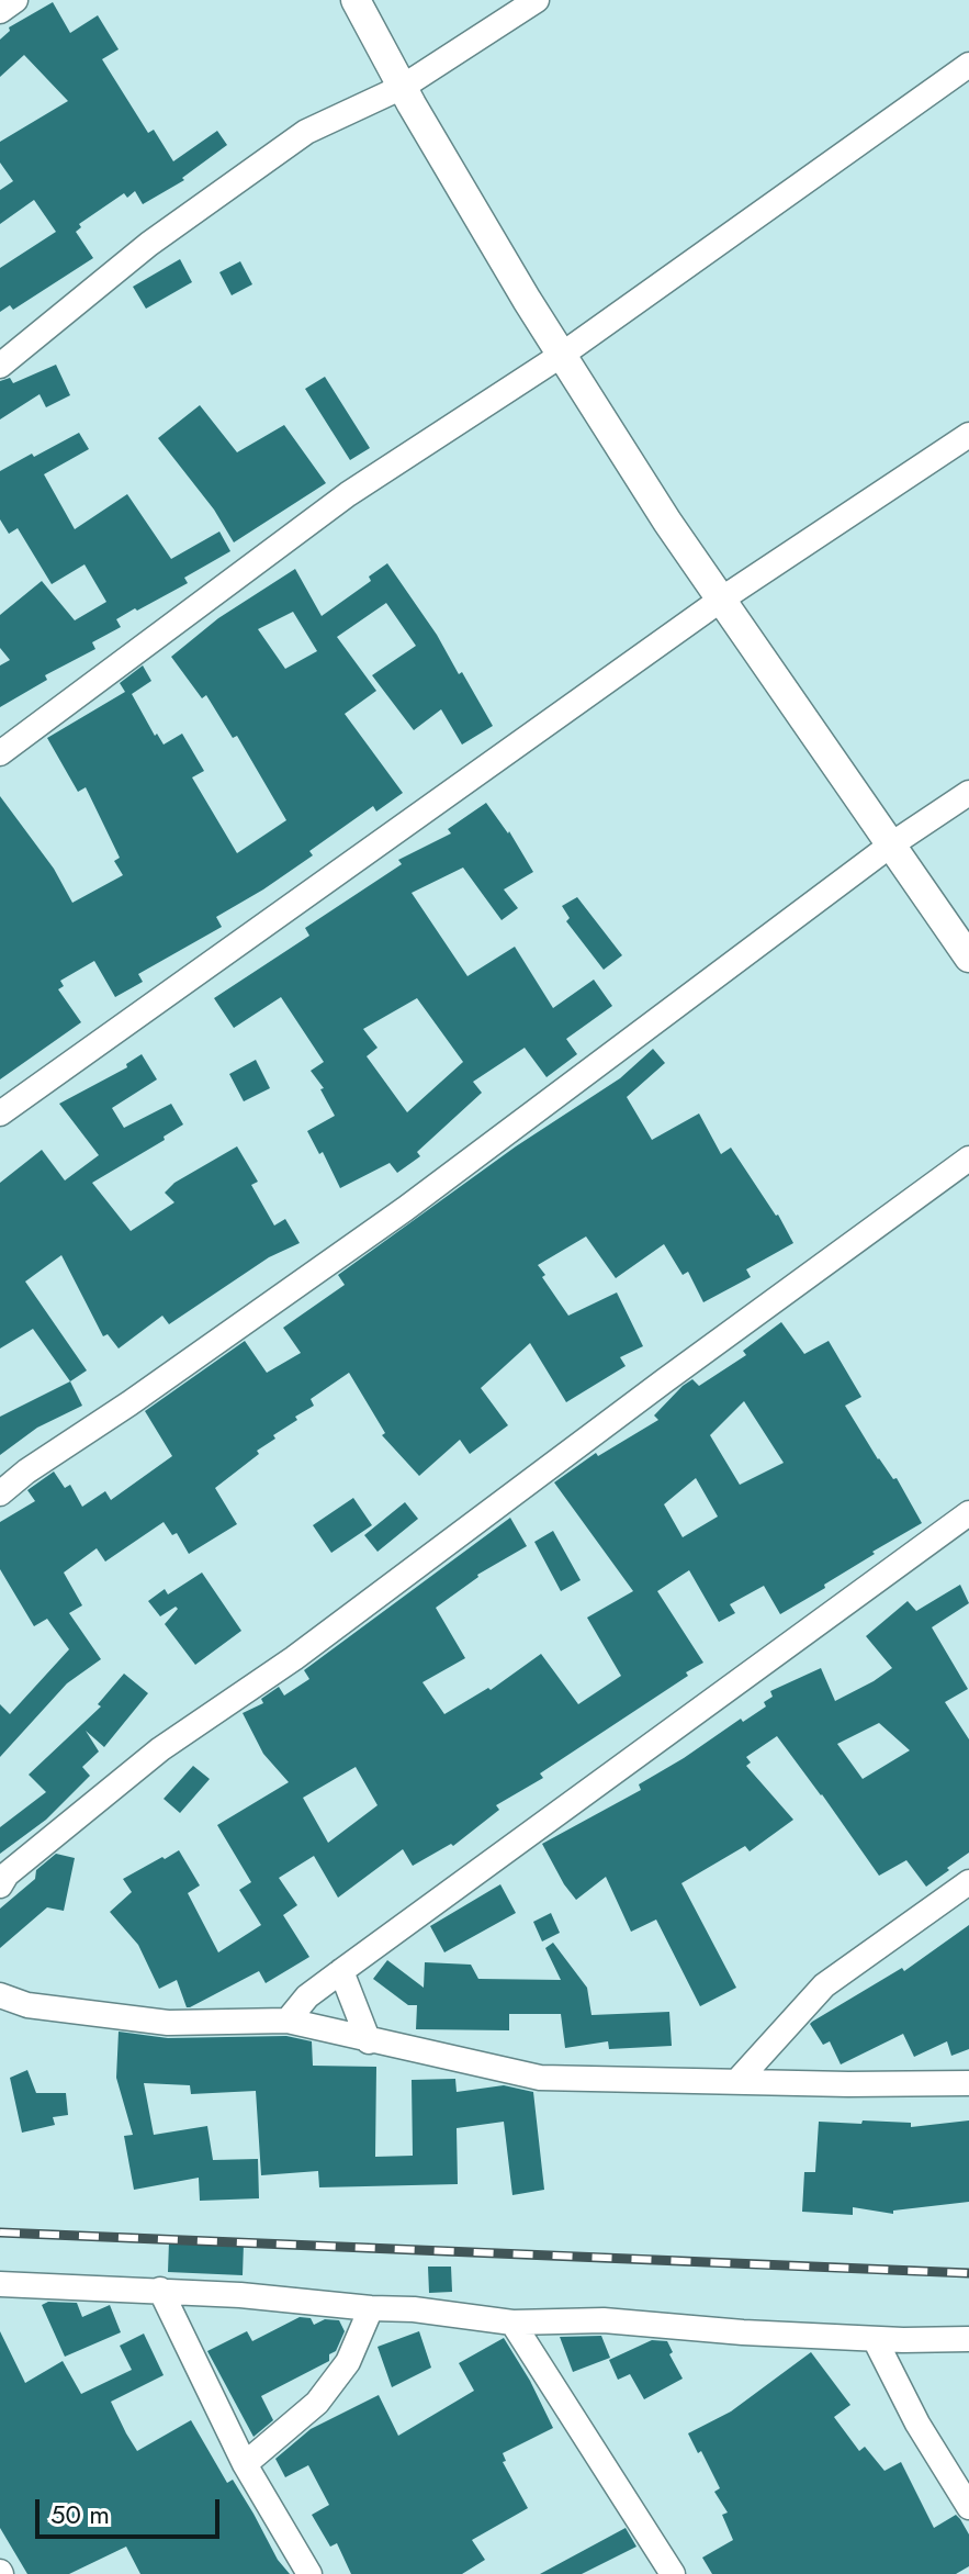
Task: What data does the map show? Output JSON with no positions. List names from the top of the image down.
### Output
{
  "scale_bar": "50 m"
}
